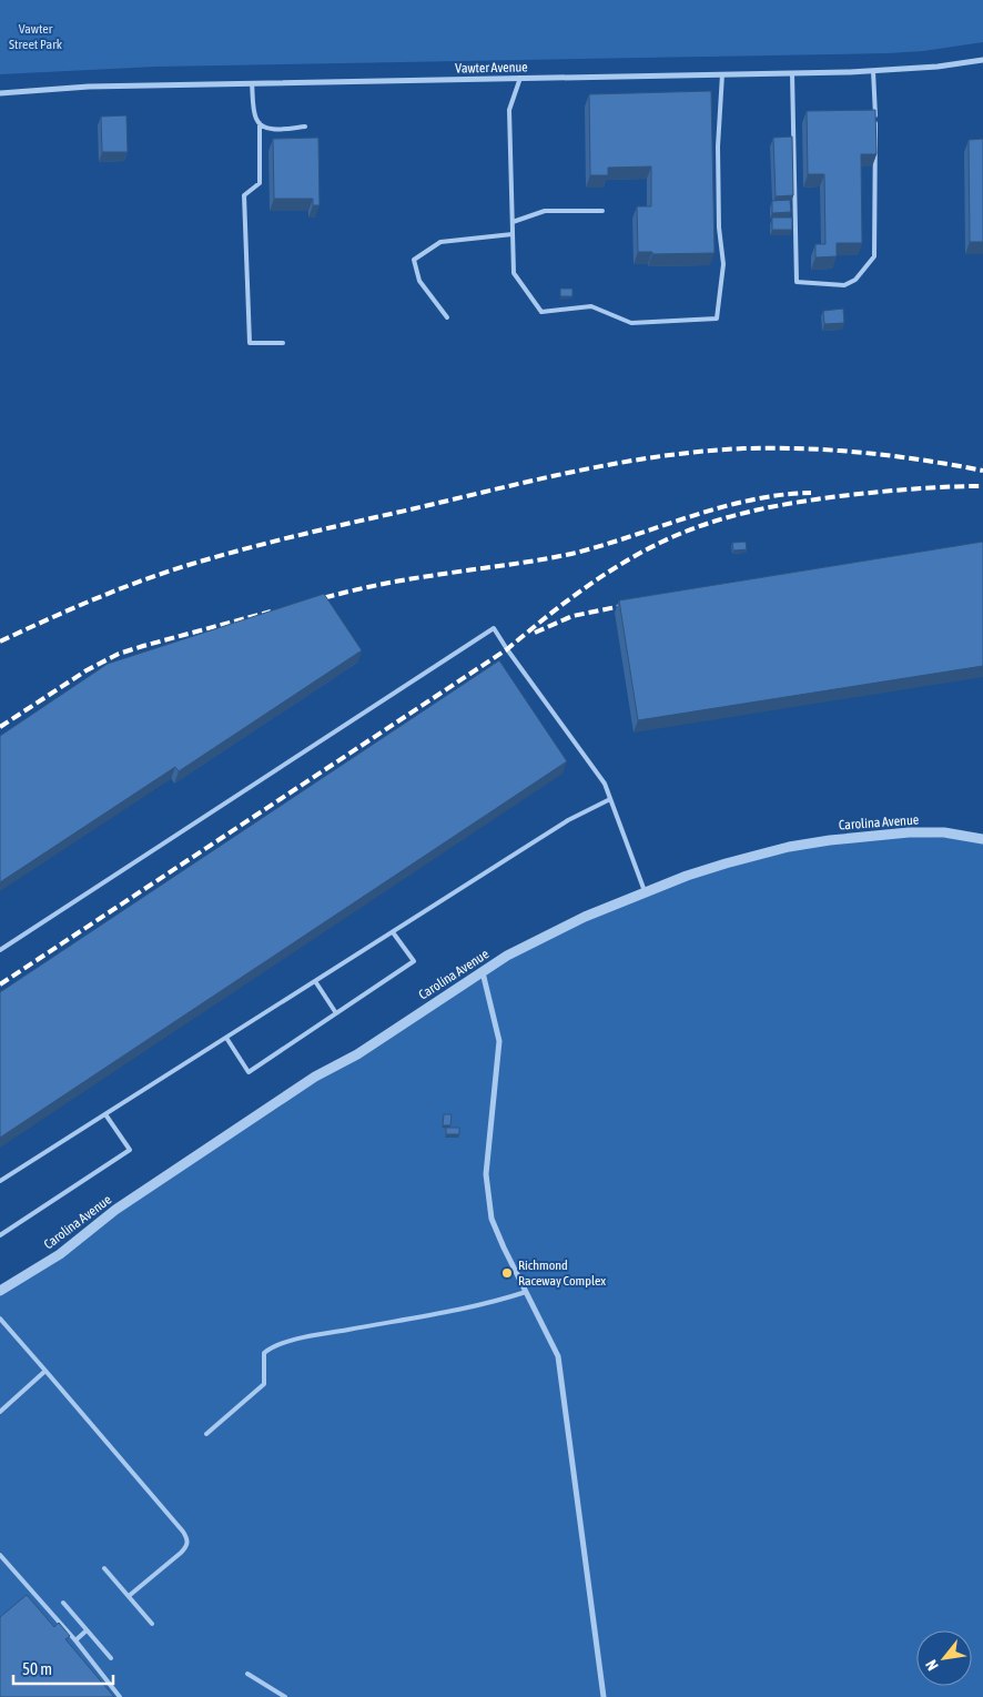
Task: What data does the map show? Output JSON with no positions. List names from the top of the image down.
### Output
{
  "streets": {
    "street": ["Vawter Avenue", "Carolina Avenue"]
  },
  "parks": ["Vawter Street Park"],
  "places": ["Richmond Raceway Complex"],
  "scale_bar": "50 m",
  "north": "bottom left"
}
